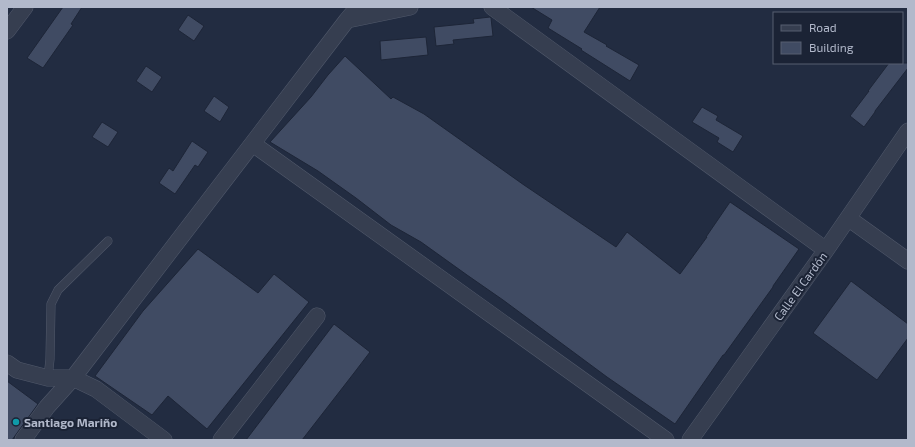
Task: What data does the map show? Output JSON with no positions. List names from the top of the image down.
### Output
{
  "streets": {
    "street": ["Calle El Cardón"]
  },
  "places": ["Santiago Mariño"],
  "legend": ["Road", "Building"]
}
